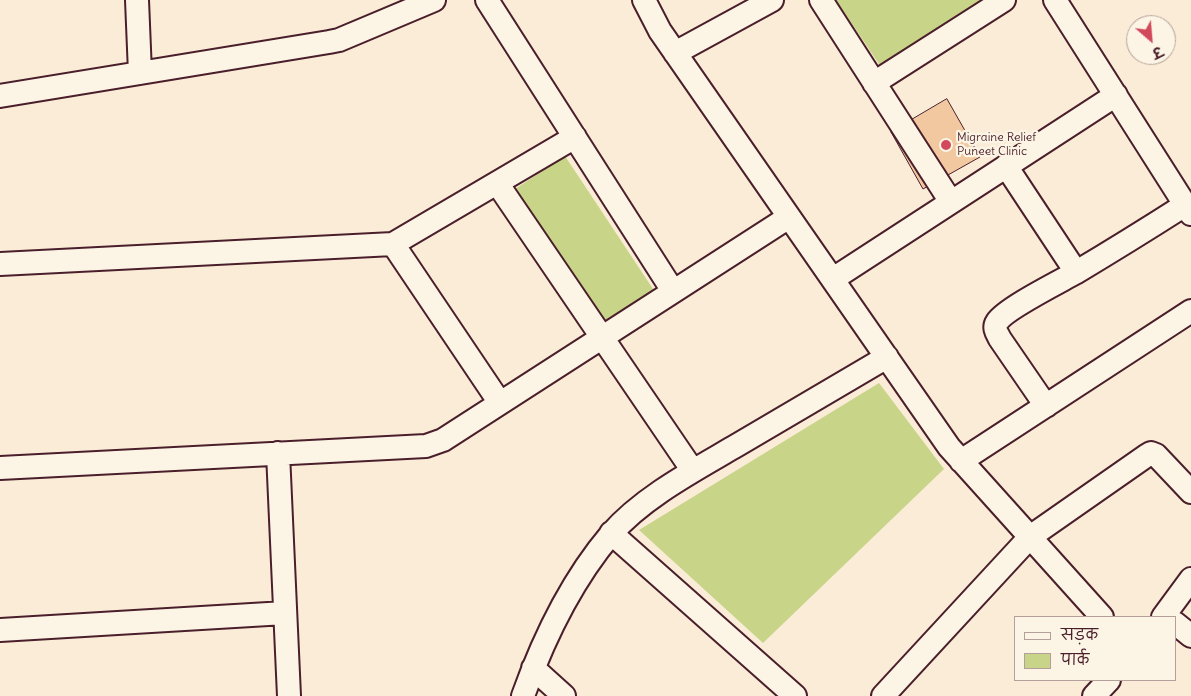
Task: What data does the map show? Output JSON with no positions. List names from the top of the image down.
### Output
{
  "places": ["Migraine Relief Puneet Clinic"],
  "legend": ["सड़क", "पार्क"],
  "north": "bottom right"
}
